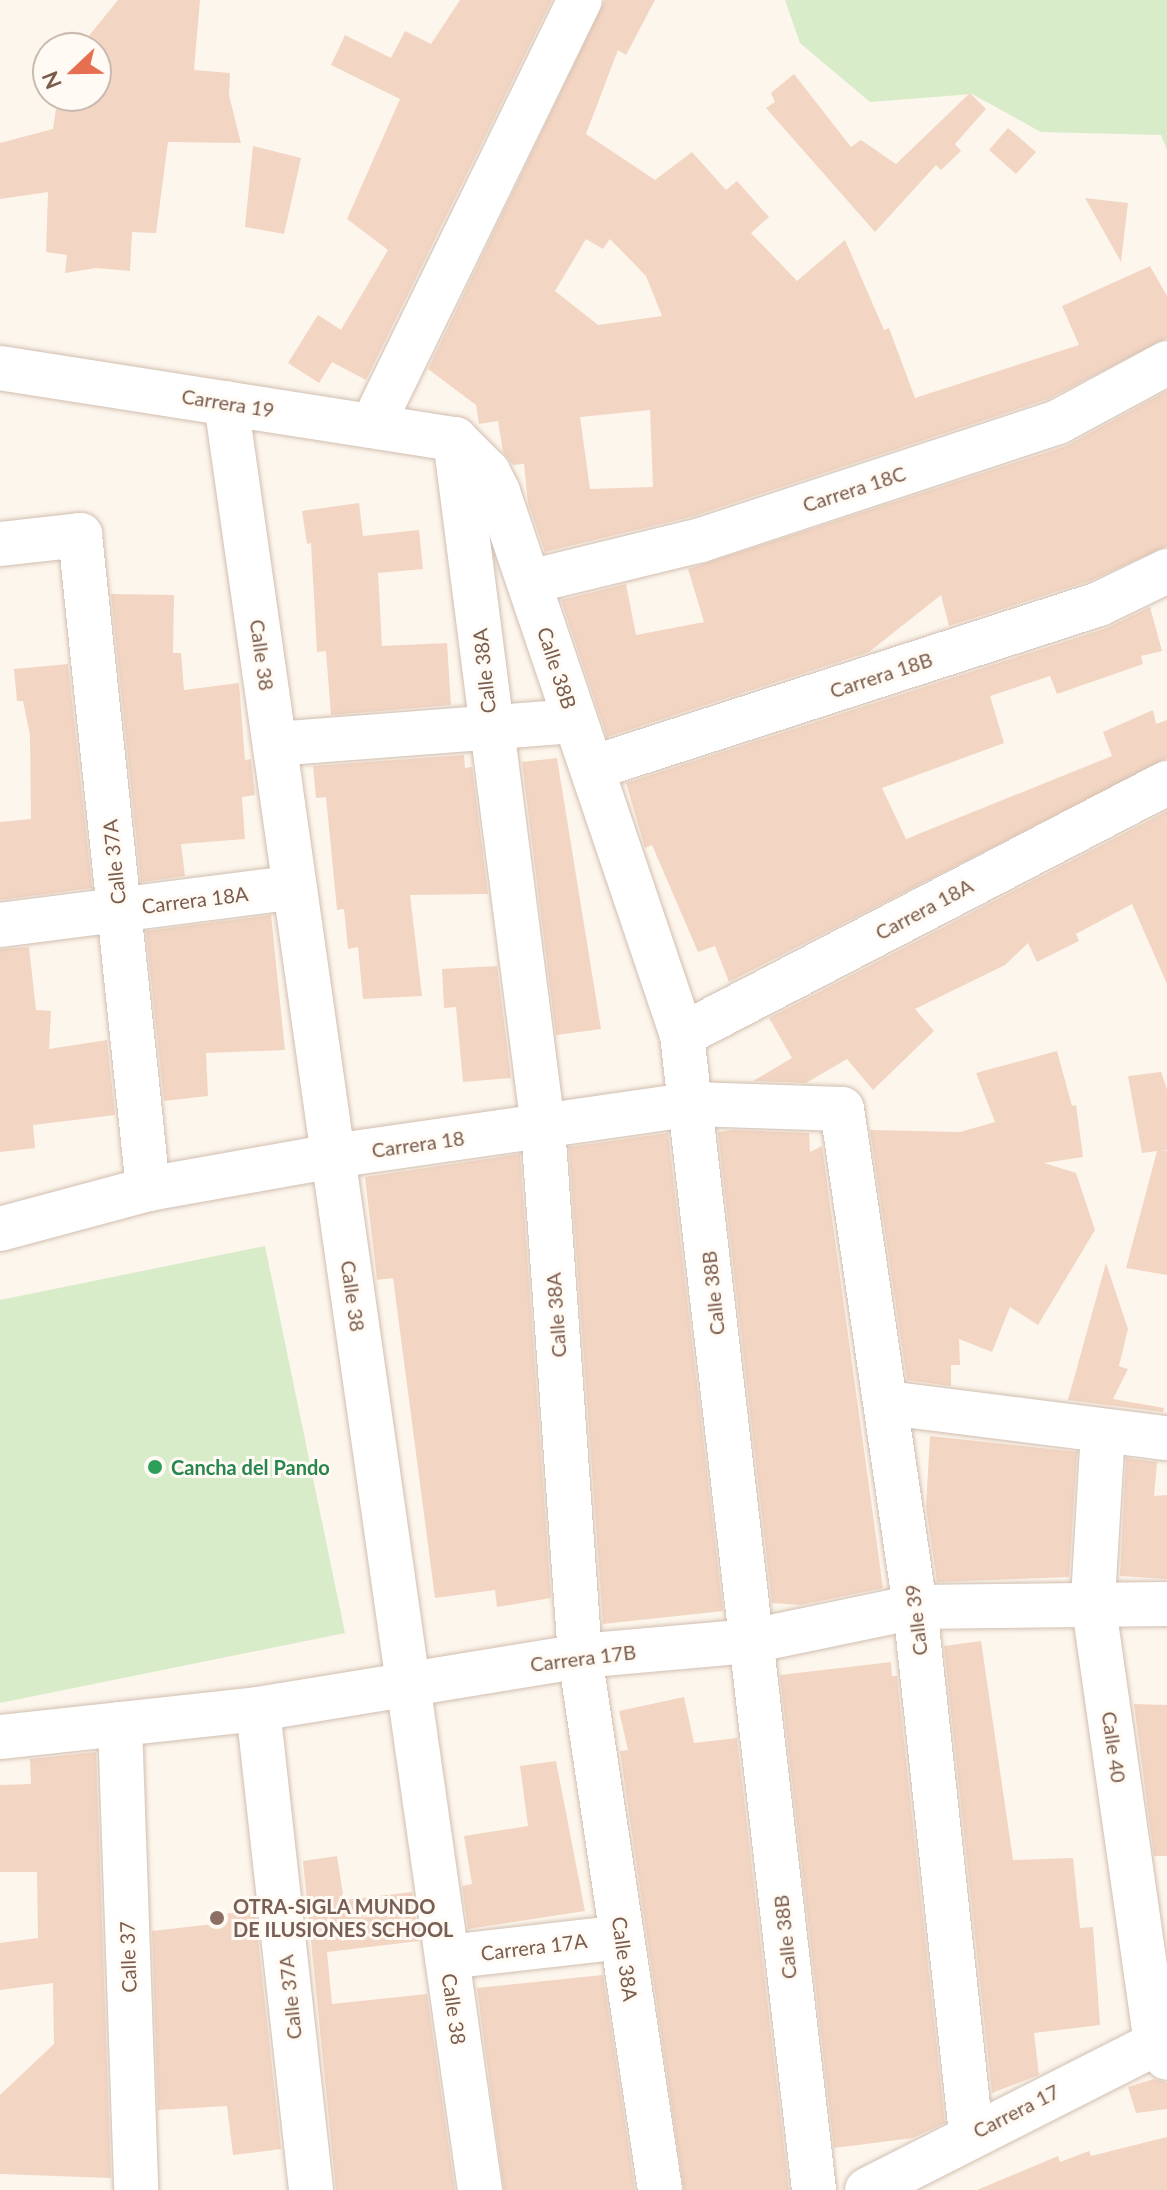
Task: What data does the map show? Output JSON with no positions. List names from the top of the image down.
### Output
{
  "streets": {
    "street": [
      "Carrera 19",
      "Carrera 18C",
      "Calle 38",
      "Calle 38B",
      "Calle 38A",
      "Carrera 18B",
      "Calle 37A",
      "Carrera 18A",
      "Carrera 18",
      "Calle 39",
      "Carrera 17B",
      "Calle 40",
      "Carrera 17A",
      "Calle 37",
      "Carrera 17"
    ]
  },
  "crossings": [
    ["Carrera 19", "Calle 38"],
    ["Carrera 19", "Calle 38B"],
    ["Carrera 19", "Calle 38A"],
    ["Carrera 18C", "Calle 38B"],
    ["Calle 38", "Carrera 18A"],
    ["Calle 38", "Carrera 18"],
    ["Calle 38", "Carrera 17B"],
    ["Calle 38", "Carrera 17A"],
    ["Calle 38B", "Calle 38A"],
    ["Calle 38B", "Carrera 18B"],
    ["Calle 38B", "Carrera 18A"],
    ["Calle 38B", "Carrera 18"],
    ["Calle 38B", "Carrera 17B"],
    ["Calle 38A", "Carrera 18"],
    ["Calle 38A", "Carrera 17B"],
    ["Calle 38A", "Carrera 17A"],
    ["Calle 37A", "Carrera 18A"],
    ["Calle 37A", "Carrera 18"],
    ["Calle 37A", "Carrera 17B"],
    ["Carrera 18", "Calle 39"],
    ["Calle 39", "Carrera 17B"],
    ["Calle 39", "Carrera 17"],
    ["Carrera 17B", "Calle 40"],
    ["Carrera 17B", "Calle 37"],
    ["Calle 40", "Carrera 17"]
  ],
  "places": ["Cancha del Pando", "OTRA-SIGLA MUNDO DE ILUSIONES SCHOOL"],
  "north": "left"
}
